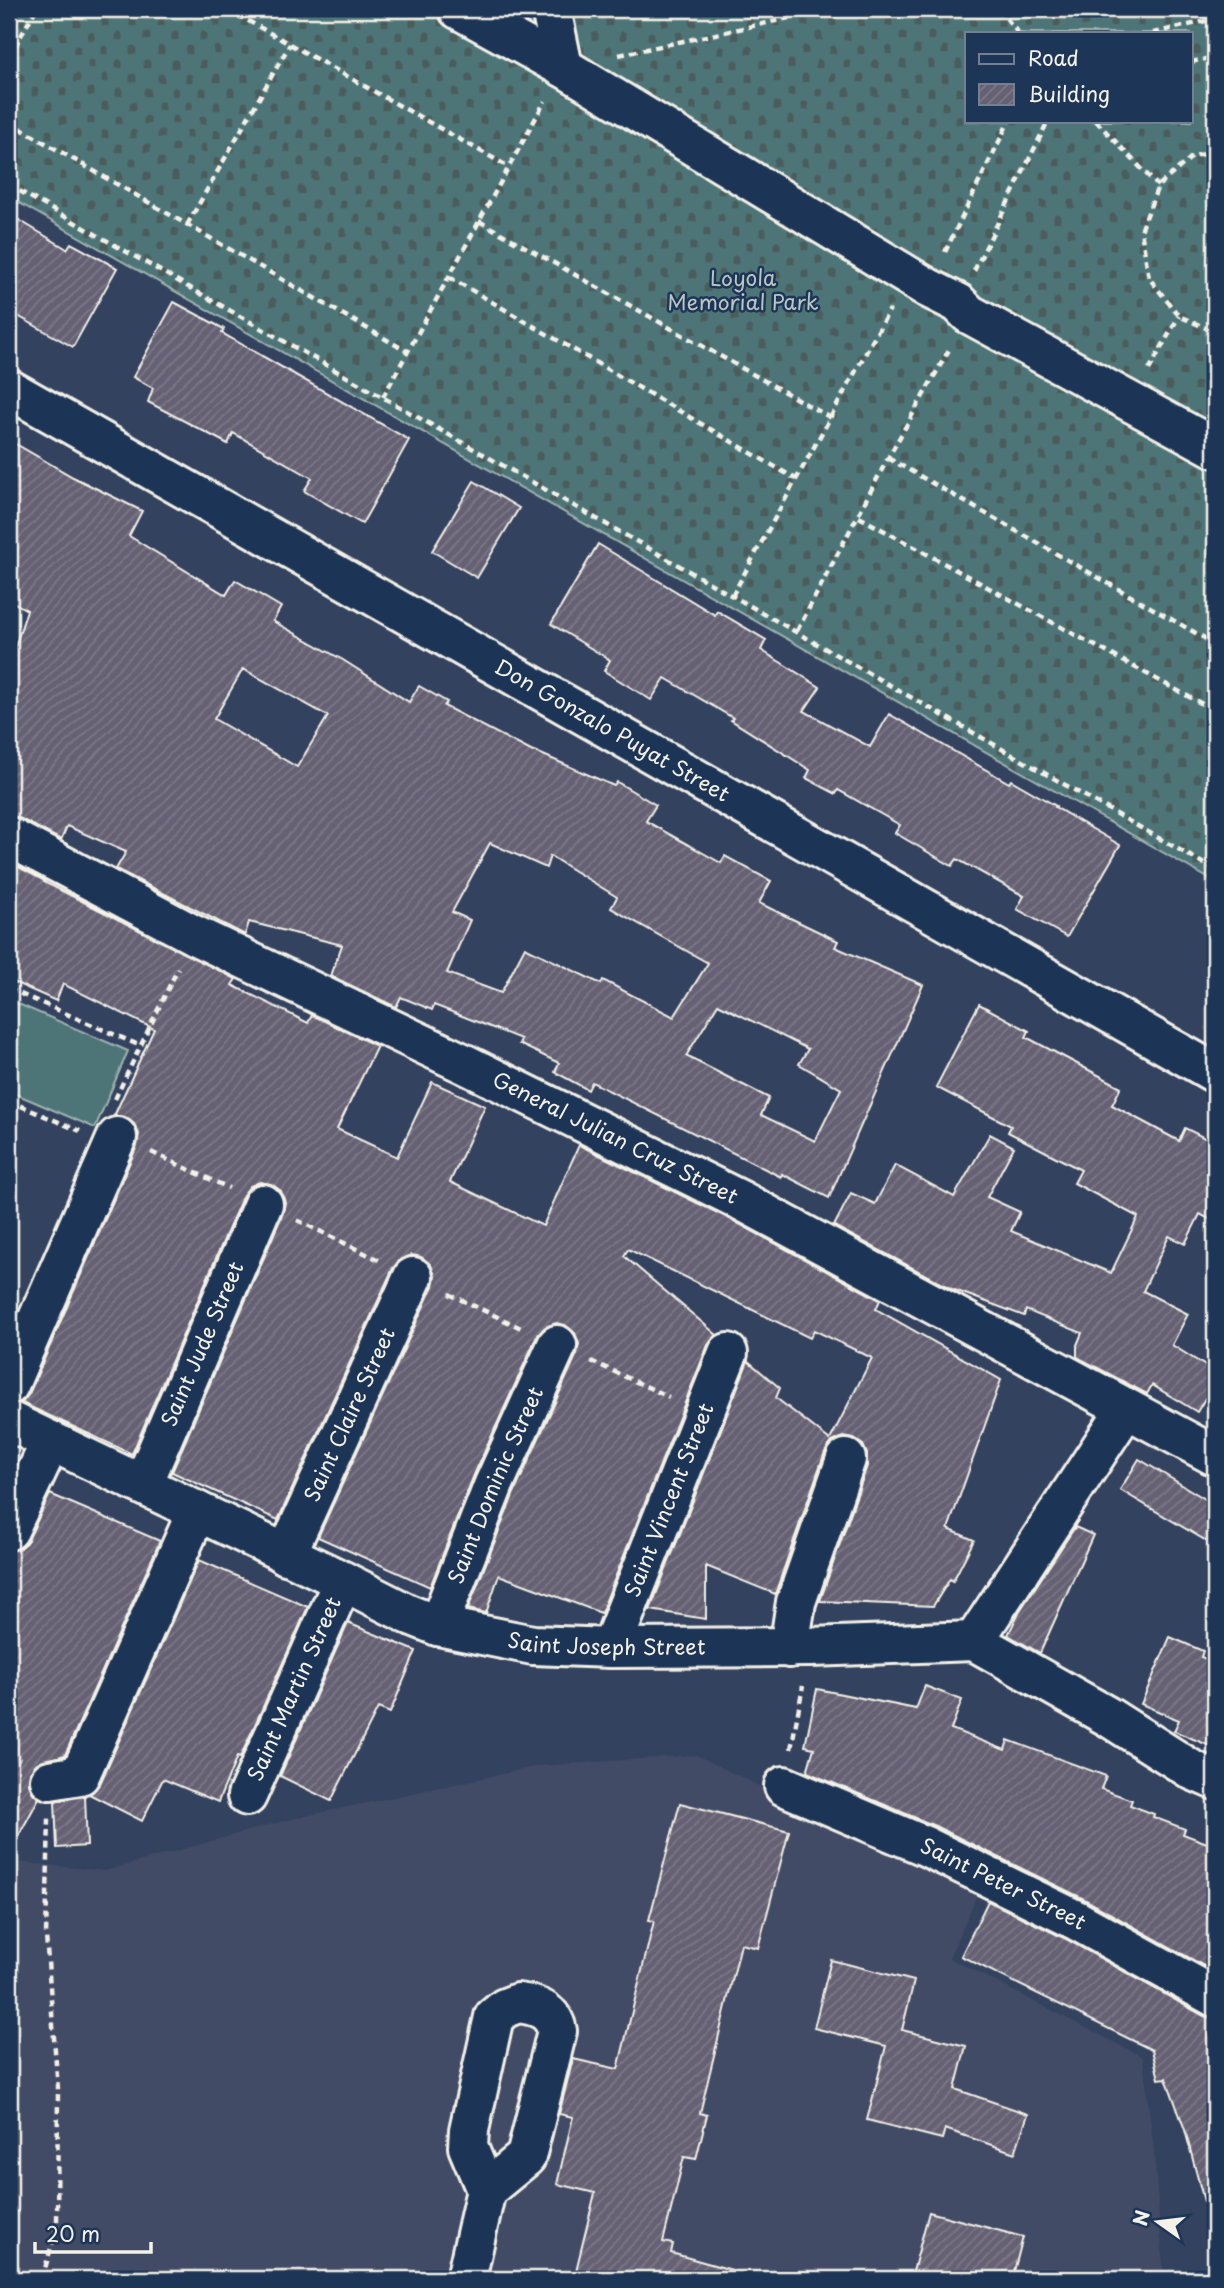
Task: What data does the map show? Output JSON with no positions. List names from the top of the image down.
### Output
{
  "streets": {
    "street": [
      "Don Gonzalo Puyat Street",
      "General Julian Cruz Street",
      "Saint Jude Street",
      "Saint Claire Street",
      "Saint Dominic Street",
      "Saint Vincent Street",
      "Saint Joseph Street",
      "Saint Martin Street",
      "Saint Peter Street"
    ]
  },
  "crossings": [
    ["Saint Jude Street", "Saint Joseph Street"],
    ["Saint Claire Street", "Saint Joseph Street"],
    ["Saint Dominic Street", "Saint Joseph Street"],
    ["Saint Vincent Street", "Saint Joseph Street"],
    ["Saint Joseph Street", "Saint Martin Street"]
  ],
  "parks": ["Loyola Memorial Park"],
  "legend": ["Road", "Building"],
  "scale_bar": "20 m",
  "north": "left"
}
